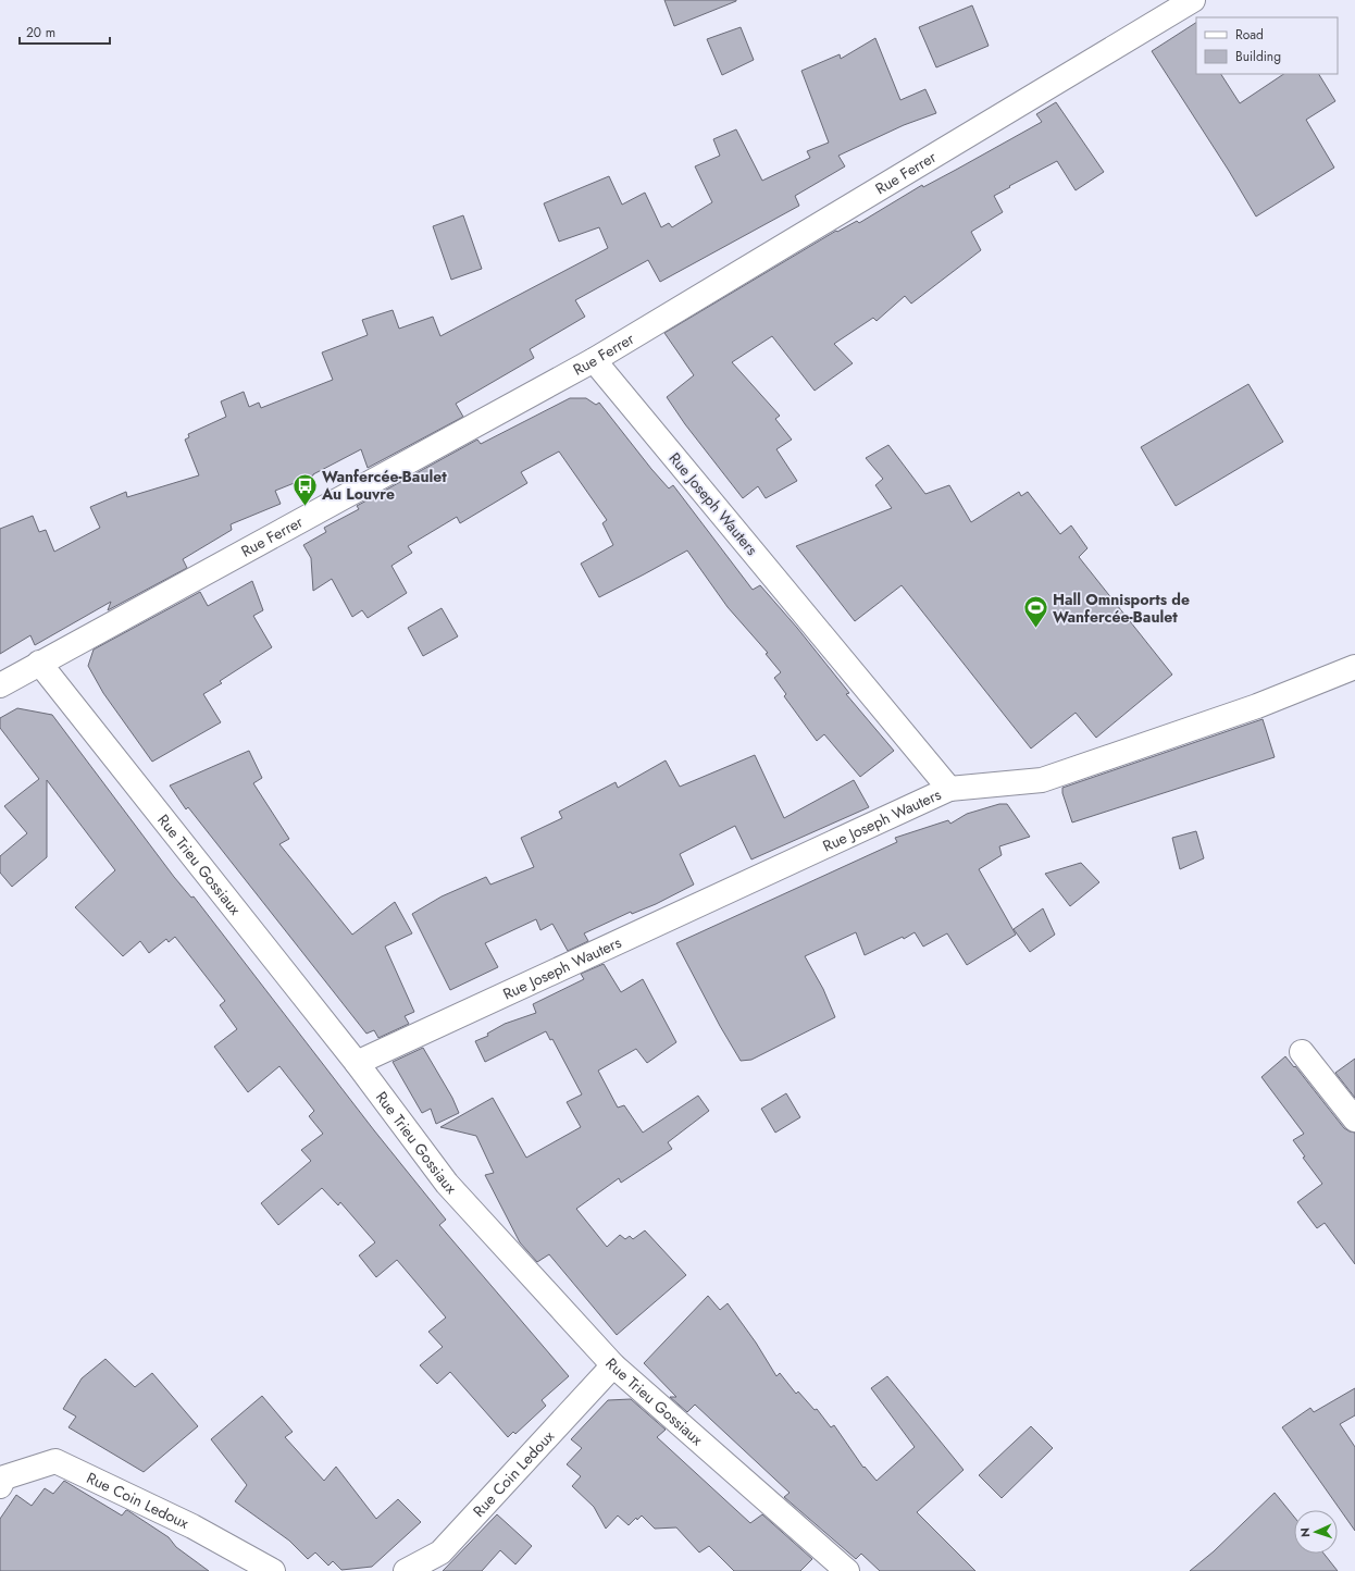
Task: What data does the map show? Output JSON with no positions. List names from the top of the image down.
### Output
{
  "streets": {
    "street": [
      "Rue Ferrer",
      "Rue Joseph Wauters",
      "Rue Trieu Gossiaux",
      "Rue Coin Ledoux"
    ]
  },
  "crossings": [
    ["Rue Ferrer", "Rue Joseph Wauters"],
    ["Rue Ferrer", "Rue Trieu Gossiaux"],
    ["Rue Joseph Wauters", "Rue Trieu Gossiaux"],
    ["Rue Trieu Gossiaux", "Rue Coin Ledoux"]
  ],
  "places": {
    "bus stop": ["Wanfercée-Baulet Au Louvre"],
    "sports": ["Hall Omnisports de Wanfercée-Baulet"]
  },
  "legend": ["Road", "Building"],
  "scale_bar": "20 m",
  "north": "left"
}
